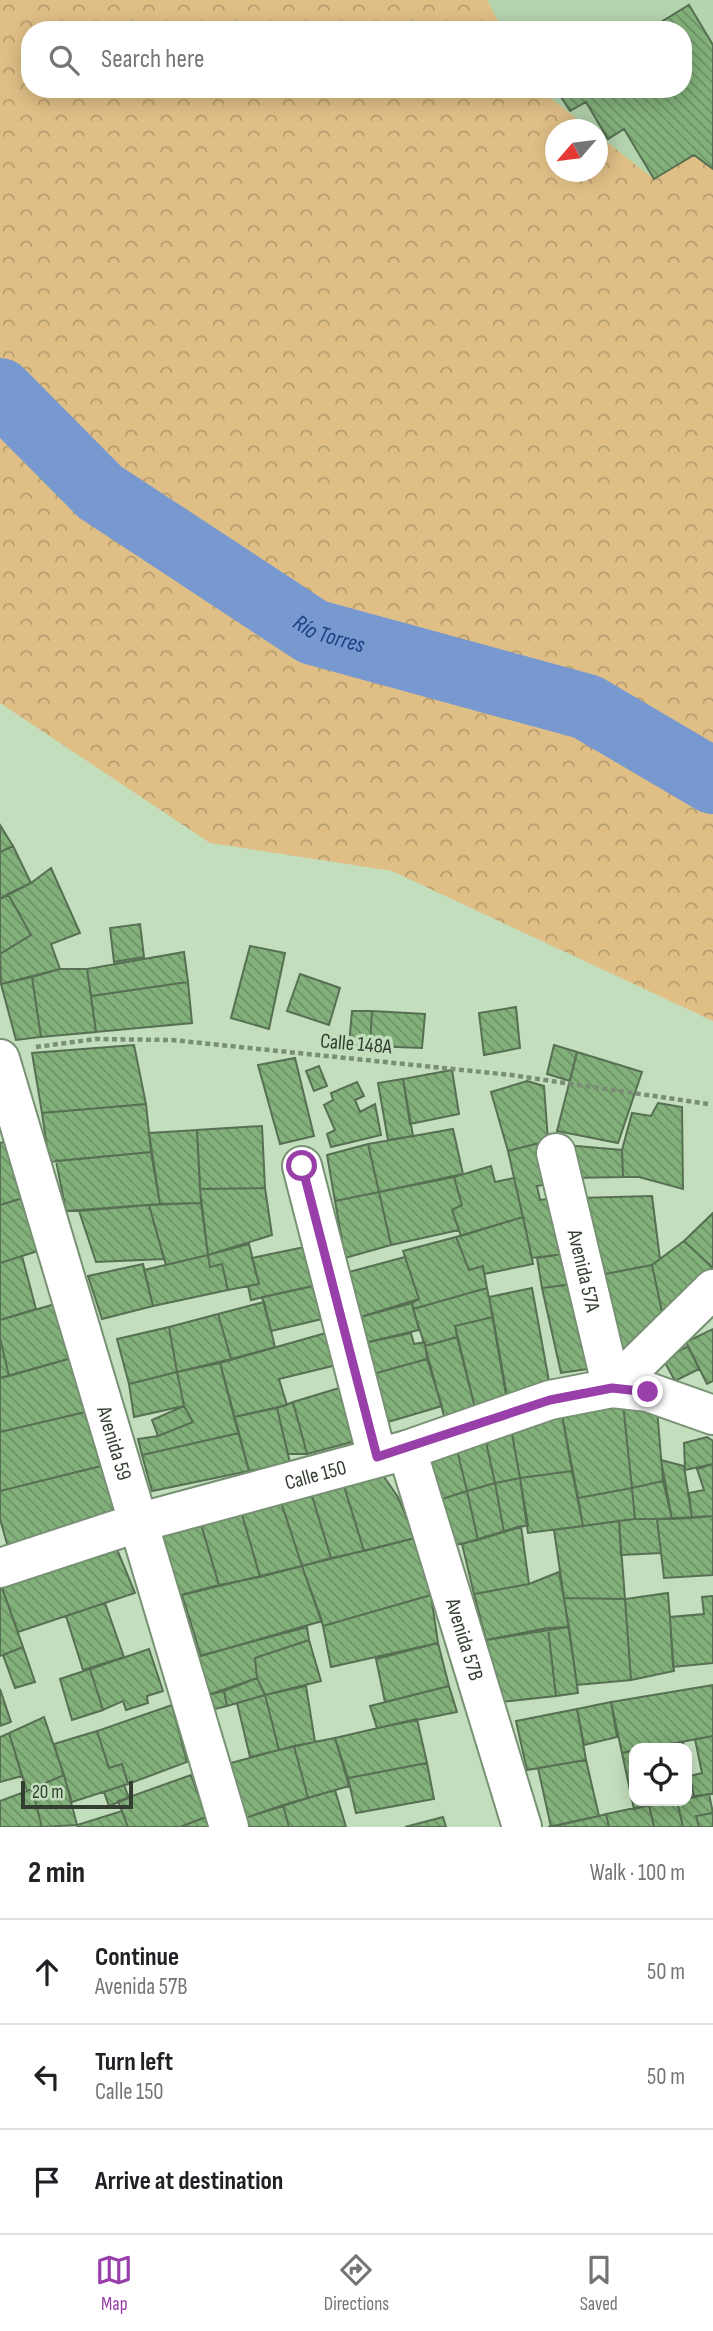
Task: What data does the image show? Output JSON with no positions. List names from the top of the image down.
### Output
{
  "streets": {
    "lane": [
      "Avenida 57A",
      "Avenida 59",
      "Calle 150",
      "Avenida 57B"
    ],
    "path": ["Calle 148A"]
  },
  "crossings": [
    ["Calle 148A", "Avenida 59"],
    ["Avenida 57A", "Calle 150"],
    ["Avenida 59", "Calle 150"],
    ["Calle 150", "Avenida 57B"]
  ],
  "water": ["Río Torres"],
  "scale_bar": "20 m",
  "north": "bottom left",
  "page": {
    "search": "Search here",
    "scale": "20 m",
    "heading": ["2 min", "Walk · 100 m"],
    "list": [
      ["Continue", "Avenida 57B", "50 m"],
      ["Turn left", "Calle 150", "50 m"],
      "Arrive at destination"
    ],
    "nav": ["Map", "Directions", "Saved"]
  }
}
